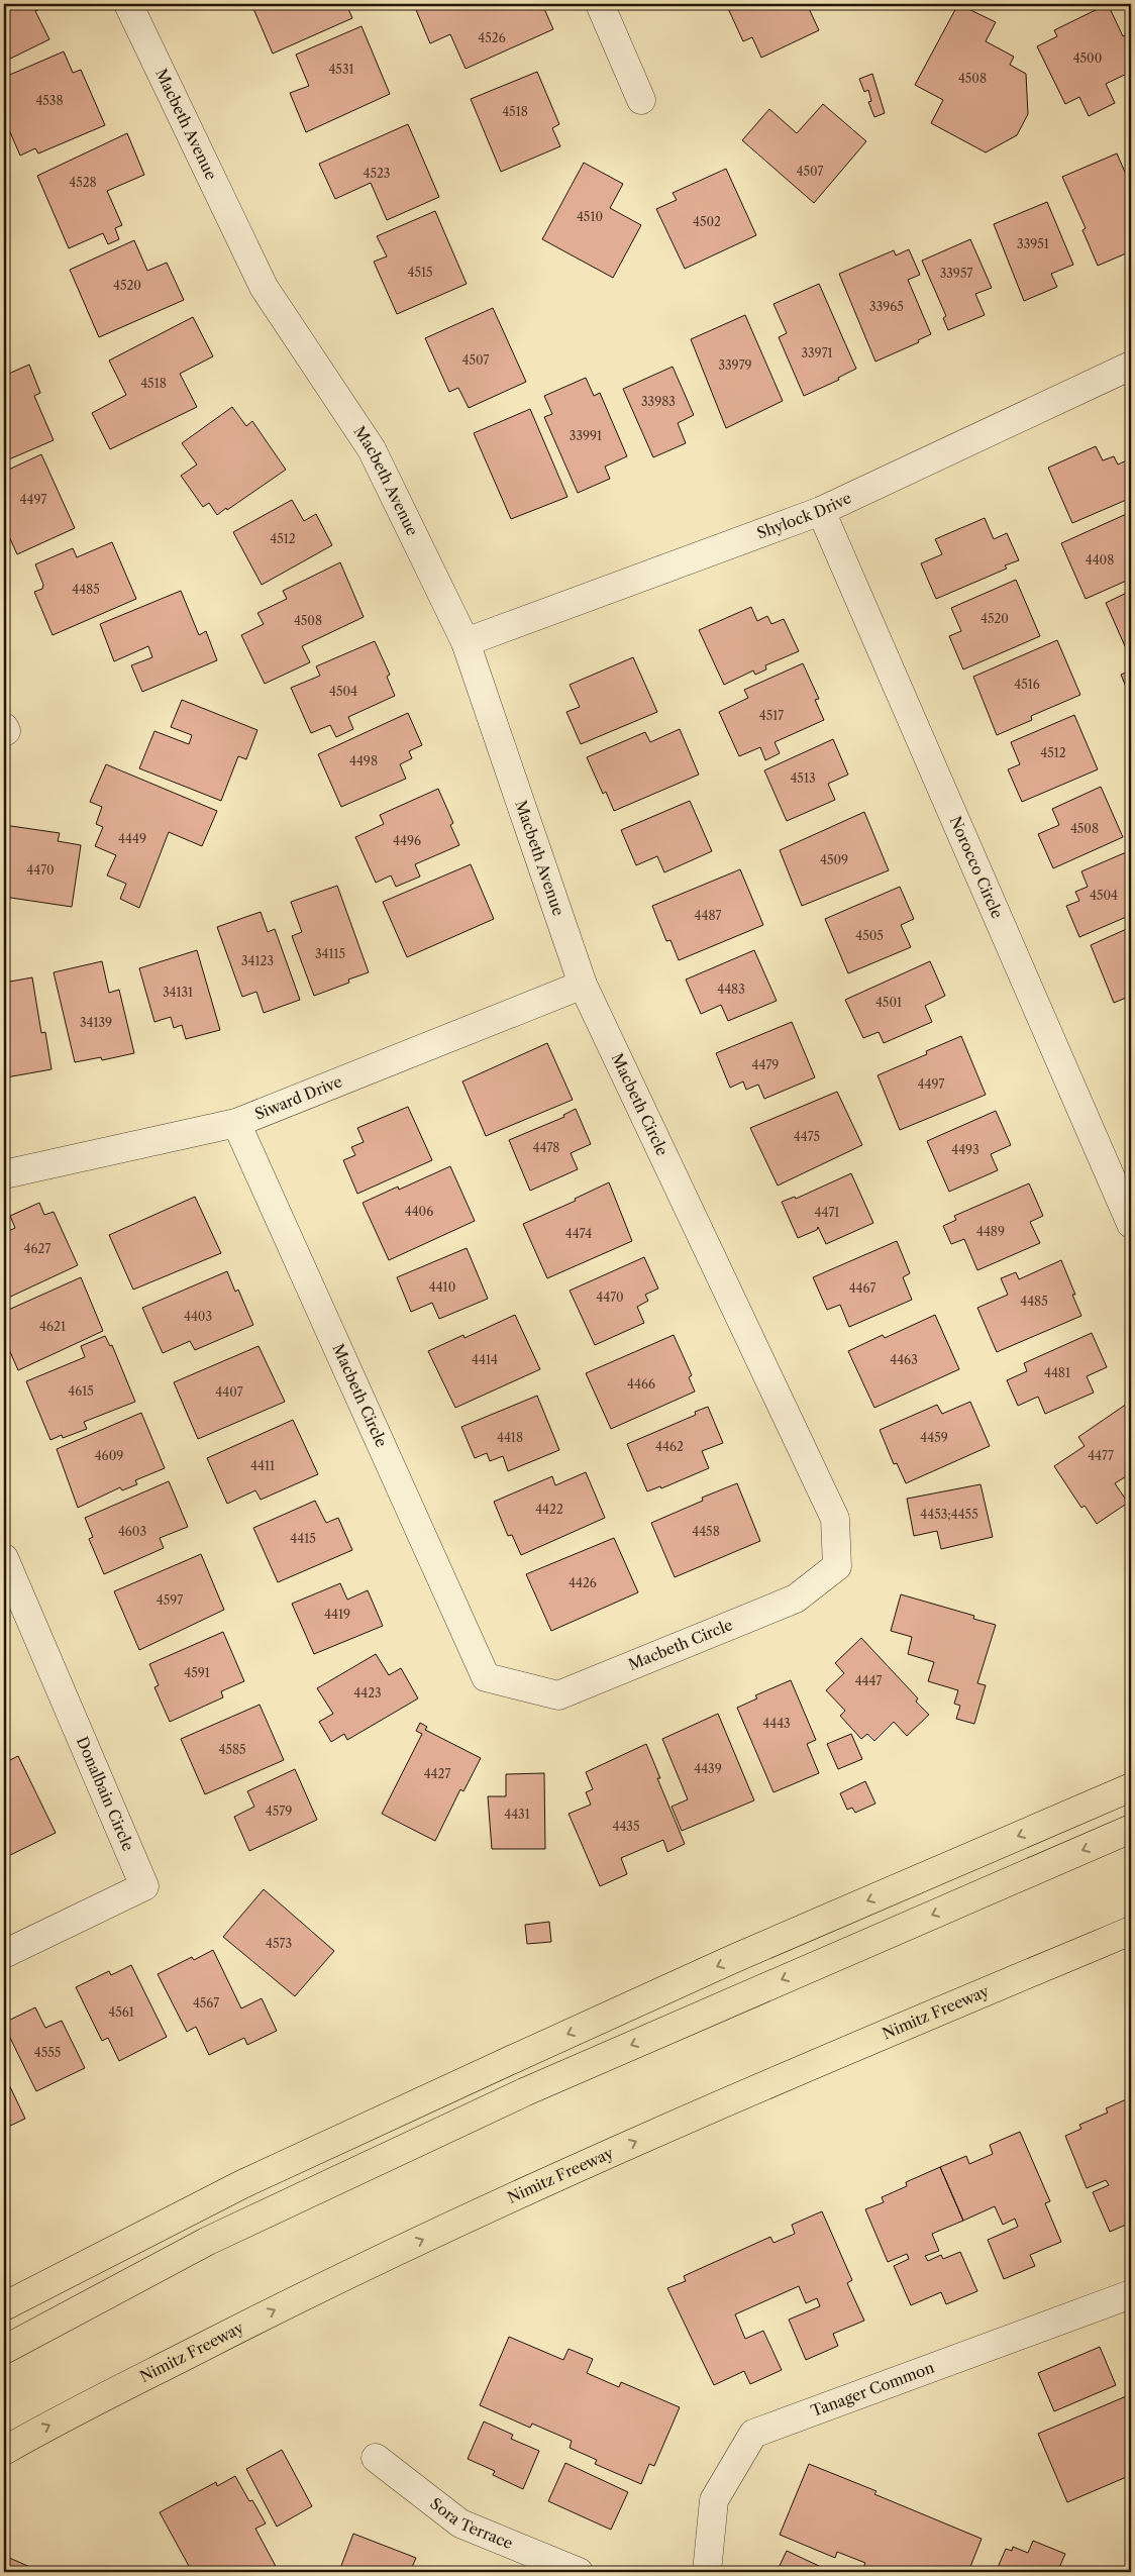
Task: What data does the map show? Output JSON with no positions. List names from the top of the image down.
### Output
{
  "streets": {
    "highway": ["Nimitz Freeway"],
    "street": [
      "Macbeth Avenue",
      "Shylock Drive",
      "Norocco Circle",
      "Siward Drive",
      "Macbeth Circle",
      "Donalbain Circle",
      "Tanager Common",
      "Sora Terrace"
    ]
  },
  "crossings": [
    ["Macbeth Avenue", "Shylock Drive"],
    ["Macbeth Avenue", "Siward Drive"],
    ["Macbeth Avenue", "Macbeth Circle"],
    ["Shylock Drive", "Norocco Circle"],
    ["Siward Drive", "Macbeth Circle"]
  ],
  "house_numbers": [
    "4526",
    "4500",
    "4531",
    "4508",
    "4538",
    "4518",
    "4507",
    "4523",
    "4528",
    "4510",
    "4502",
    "33951",
    "4515",
    "33957",
    "4520",
    "33965",
    "33971",
    "4507",
    "33979",
    "4518",
    "33983",
    "33991",
    "4497",
    "4512",
    "4408",
    "4485",
    "4520",
    "4508",
    "4516",
    "4504",
    "4517",
    "4512",
    "4498",
    "4513",
    "4508",
    "4449",
    "4496",
    "4509",
    "4470",
    "4504",
    "4487",
    "4505",
    "34115",
    "34123",
    "4483",
    "34131",
    "4501",
    "34139",
    "4479",
    "4497",
    "4475",
    "4478",
    "4493",
    "4406",
    "4471",
    "4489",
    "4474",
    "4627",
    "4410",
    "4467",
    "4470",
    "4485",
    "4403",
    "4621",
    "4414",
    "4463",
    "4481",
    "4466",
    "4615",
    "4407",
    "4418",
    "4459",
    "4462",
    "4609",
    "4477",
    "4411",
    "4422",
    "4453;4455",
    "4603",
    "4458",
    "4415",
    "4426",
    "4597",
    "4419",
    "4591",
    "4447",
    "4423",
    "4443",
    "4585",
    "4439",
    "4427",
    "4579",
    "4431",
    "4435",
    "4573",
    "4567",
    "4561",
    "4555"
  ]
}
